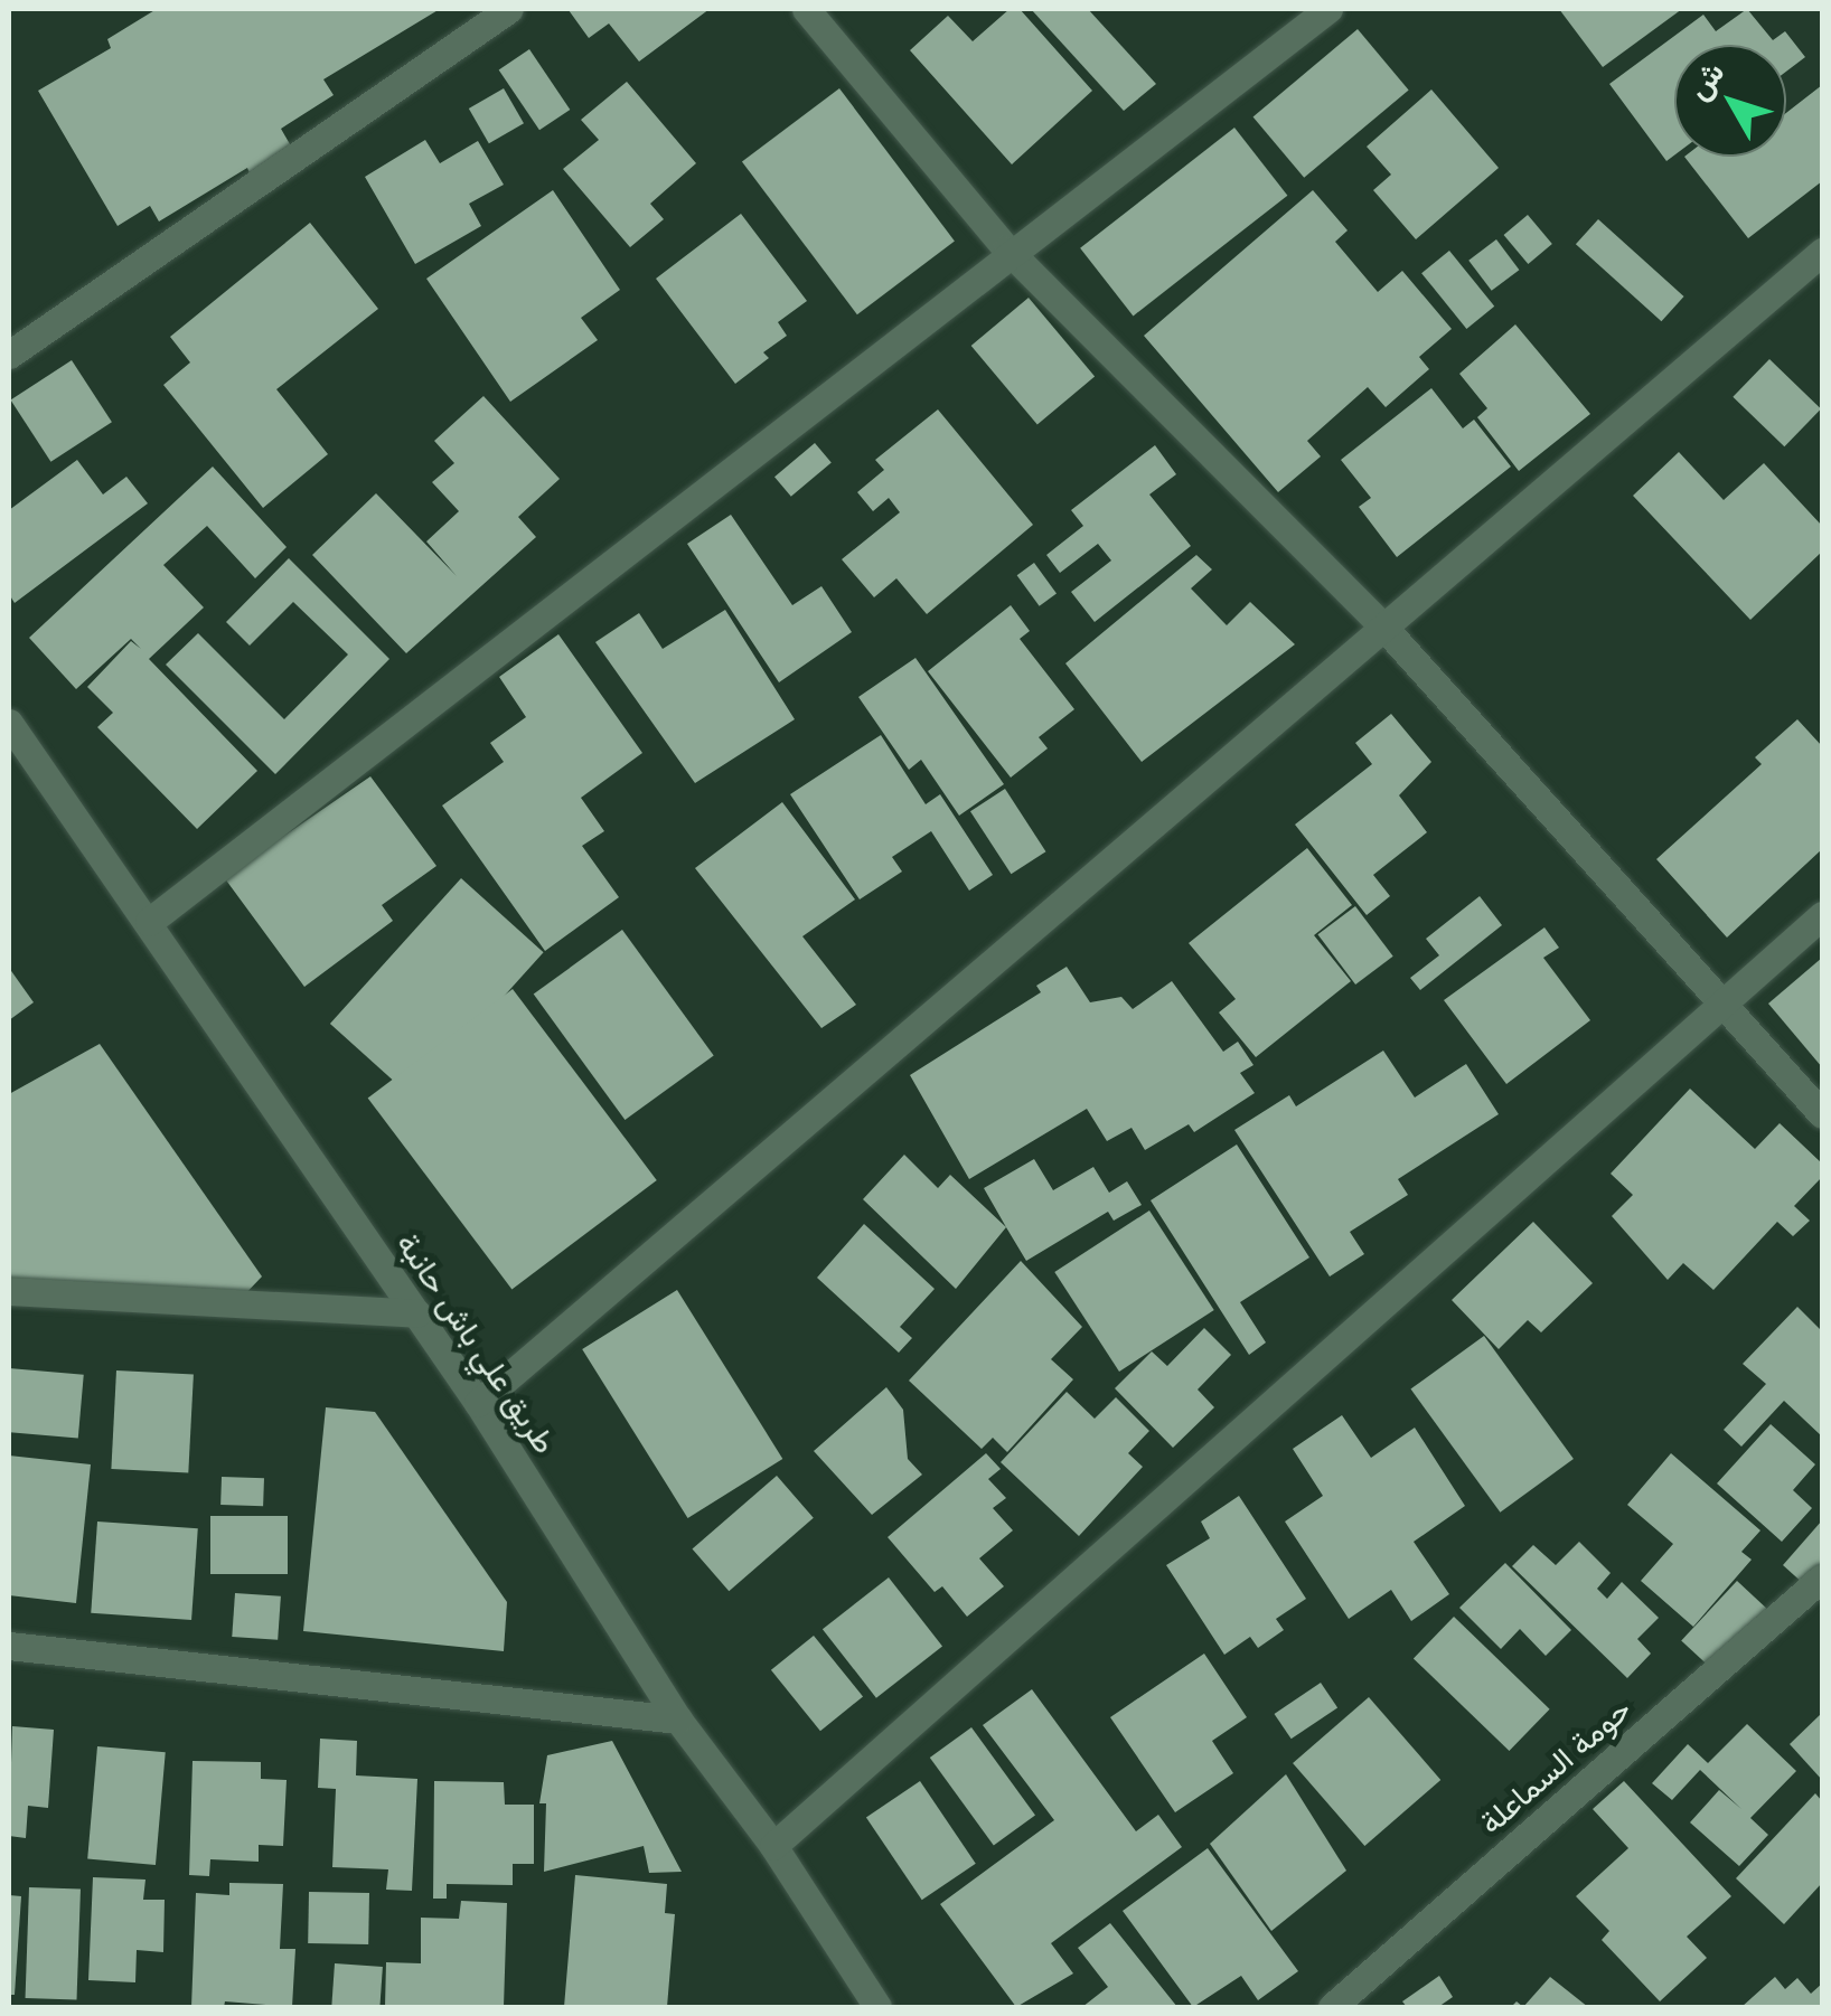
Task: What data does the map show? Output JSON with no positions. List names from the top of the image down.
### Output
{
  "streets": {
    "street": ["طريق علي باش حانبة", "حومة السماعلة"]
  },
  "north": "top left"
}
